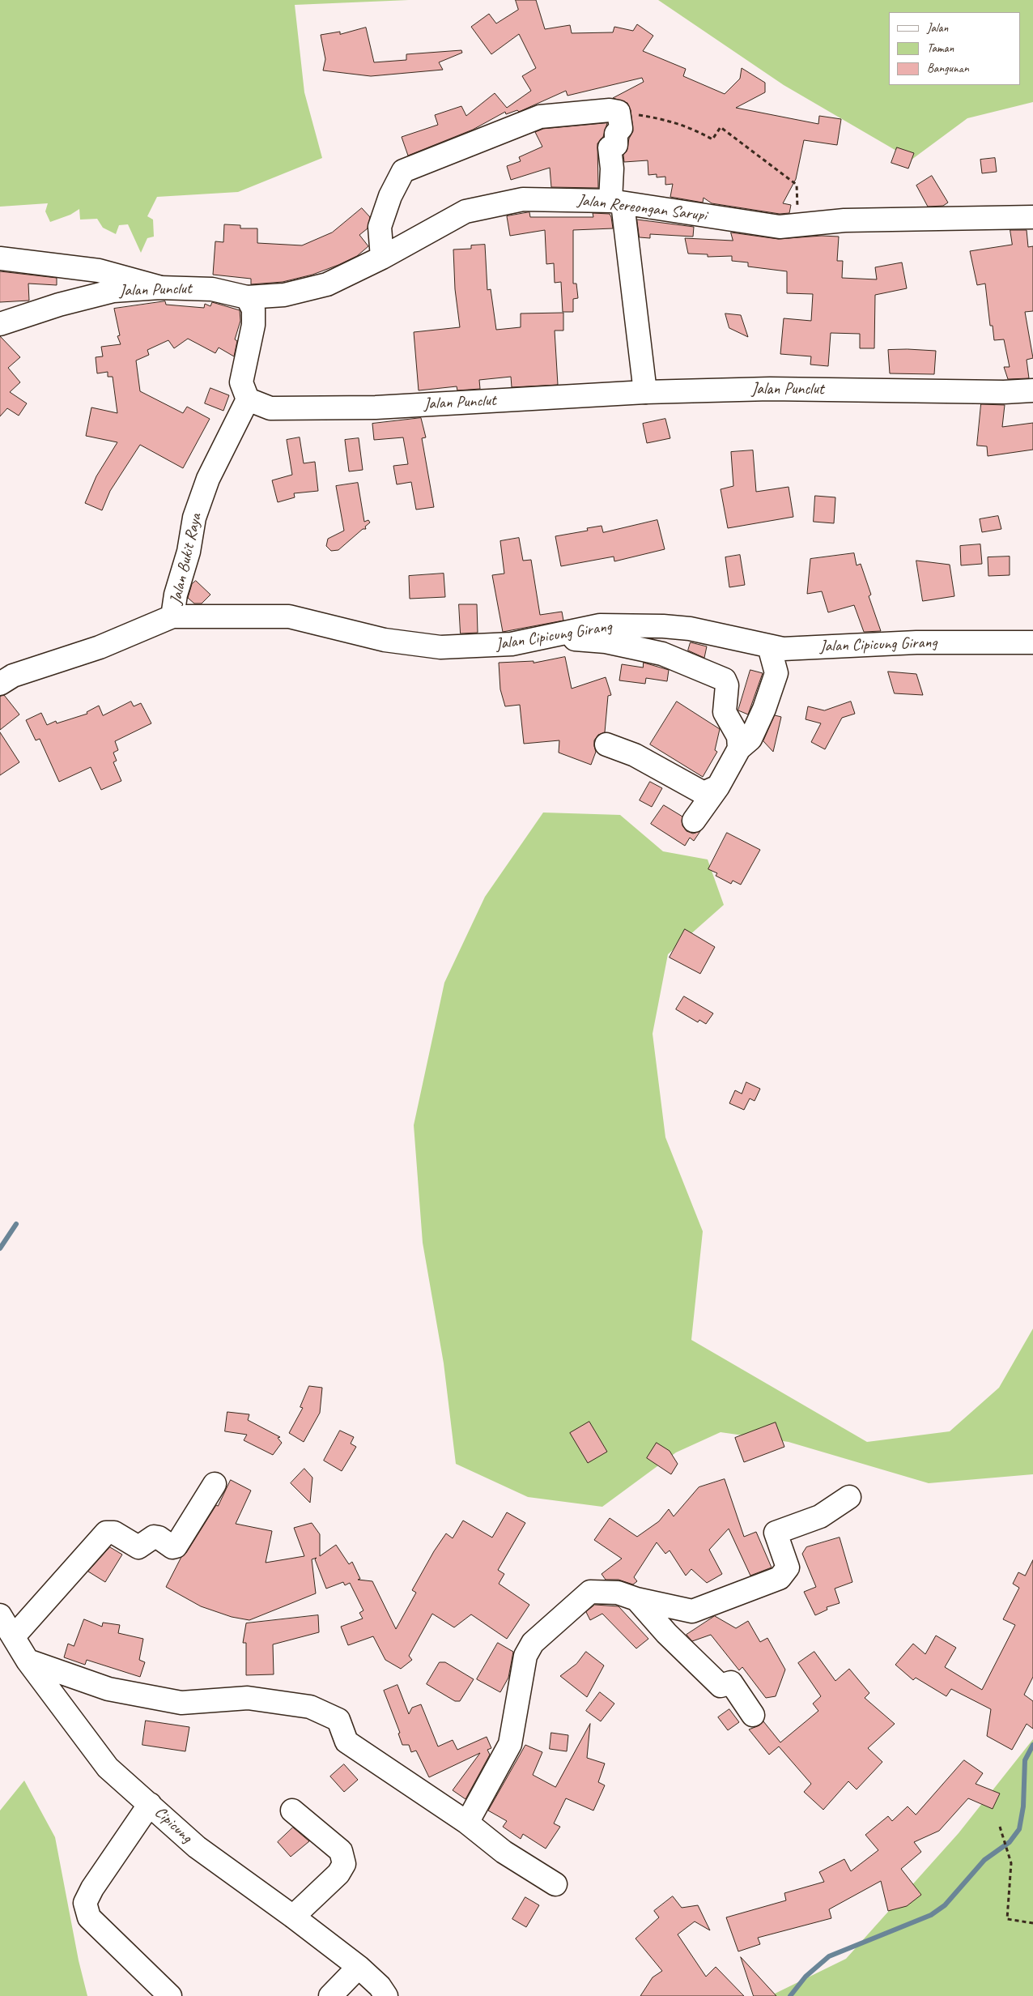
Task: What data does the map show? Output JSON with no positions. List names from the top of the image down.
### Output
{
  "streets": {
    "street": [
      "Jalan Rereongan Sarupi",
      "Jalan Punclut",
      "Jalan Bukit Raya",
      "Jalan Cipicung Girang",
      "Cipicung"
    ]
  },
  "crossings": [
    ["Jalan Rereongan Sarupi", "Jalan Punclut"],
    ["Jalan Punclut", "Jalan Bukit Raya"],
    ["Jalan Bukit Raya", "Jalan Cipicung Girang"]
  ],
  "legend": ["Jalan", "Taman", "Bangunan"]
}
